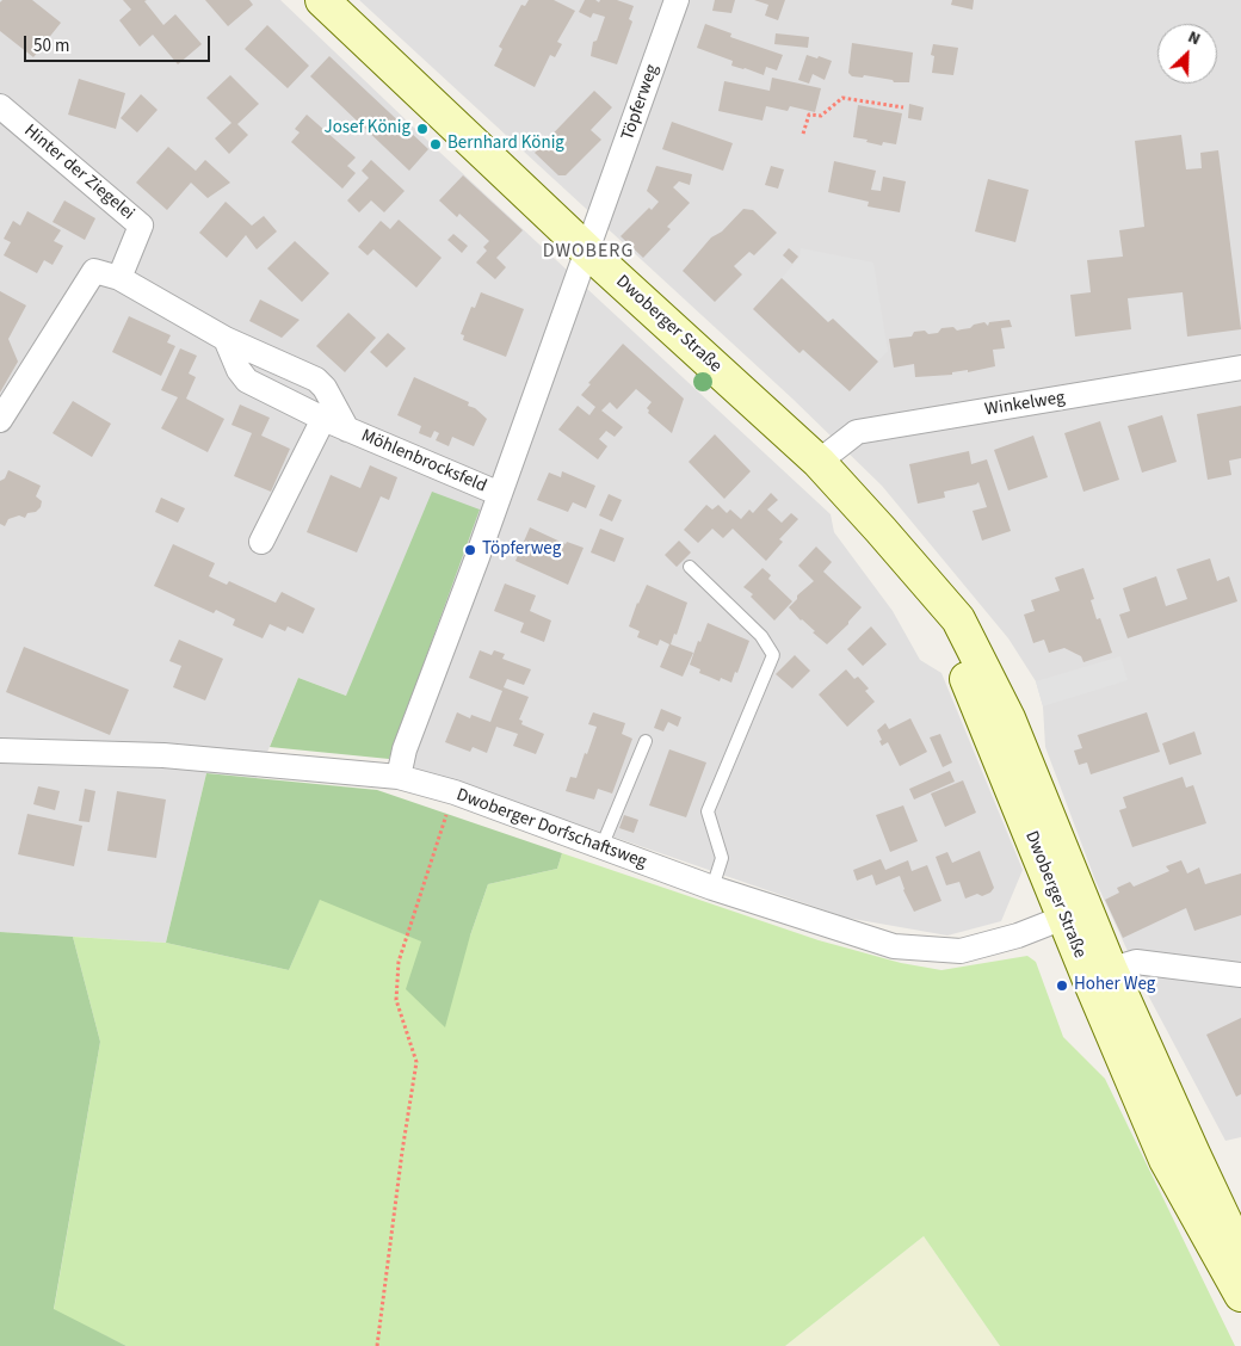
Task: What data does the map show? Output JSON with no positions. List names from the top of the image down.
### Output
{
  "streets": {
    "street": [
      "Töpferweg",
      "Hinter der Ziegelei",
      "Dwoberger Straße",
      "Winkelweg",
      "Möhlenbrocksfeld",
      "Dwoberger Dorfschaftsweg"
    ]
  },
  "crossings": [
    ["Töpferweg", "Dwoberger Straße"],
    ["Töpferweg", "Möhlenbrocksfeld"],
    ["Töpferweg", "Dwoberger Dorfschaftsweg"],
    ["Hinter der Ziegelei", "Möhlenbrocksfeld"],
    ["Dwoberger Straße", "Winkelweg"],
    ["Dwoberger Straße", "Dwoberger Dorfschaftsweg"]
  ],
  "districts": ["DWOBERG"],
  "places": [
    "Josef König",
    "Bernhard König",
    "Töpferweg",
    "Hoher Weg"
  ],
  "scale_bar": "50 m",
  "north": "top right"
}
